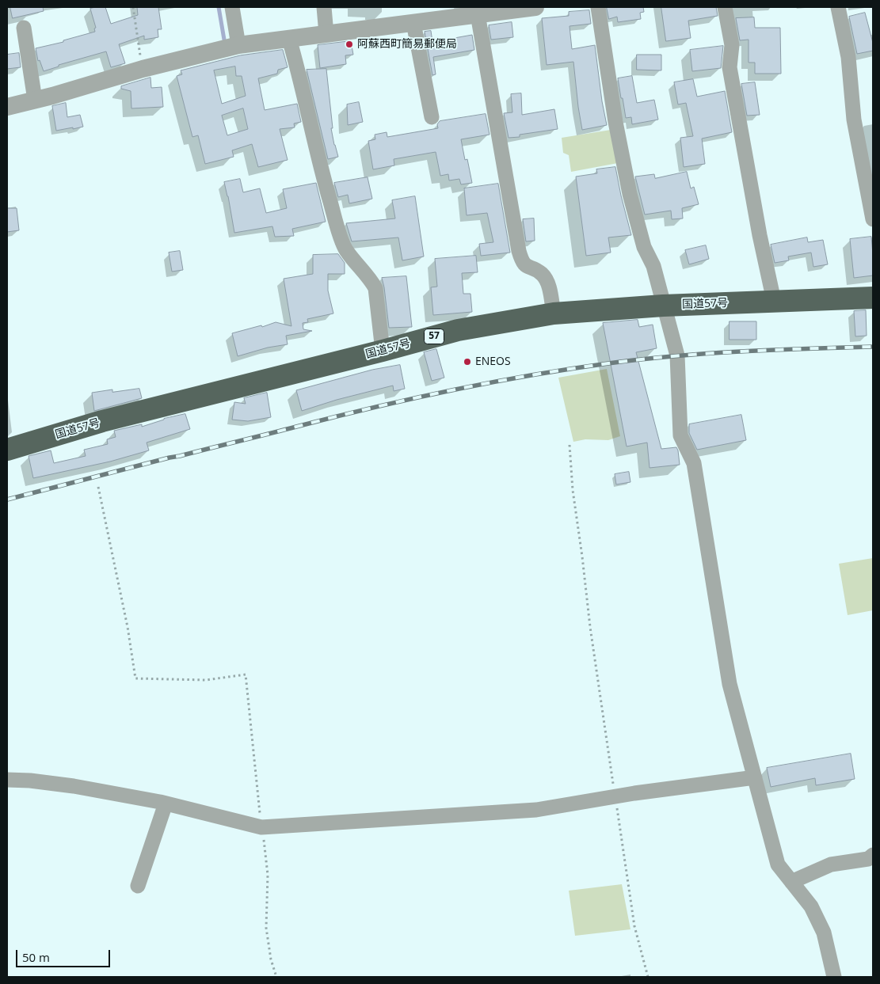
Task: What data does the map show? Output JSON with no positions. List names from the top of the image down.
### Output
{
  "streets": {
    "highway": ["国道57号", "57"]
  },
  "places": ["阿蘇西町簡易郵便局", "ENEOS"],
  "scale_bar": "50 m"
}
